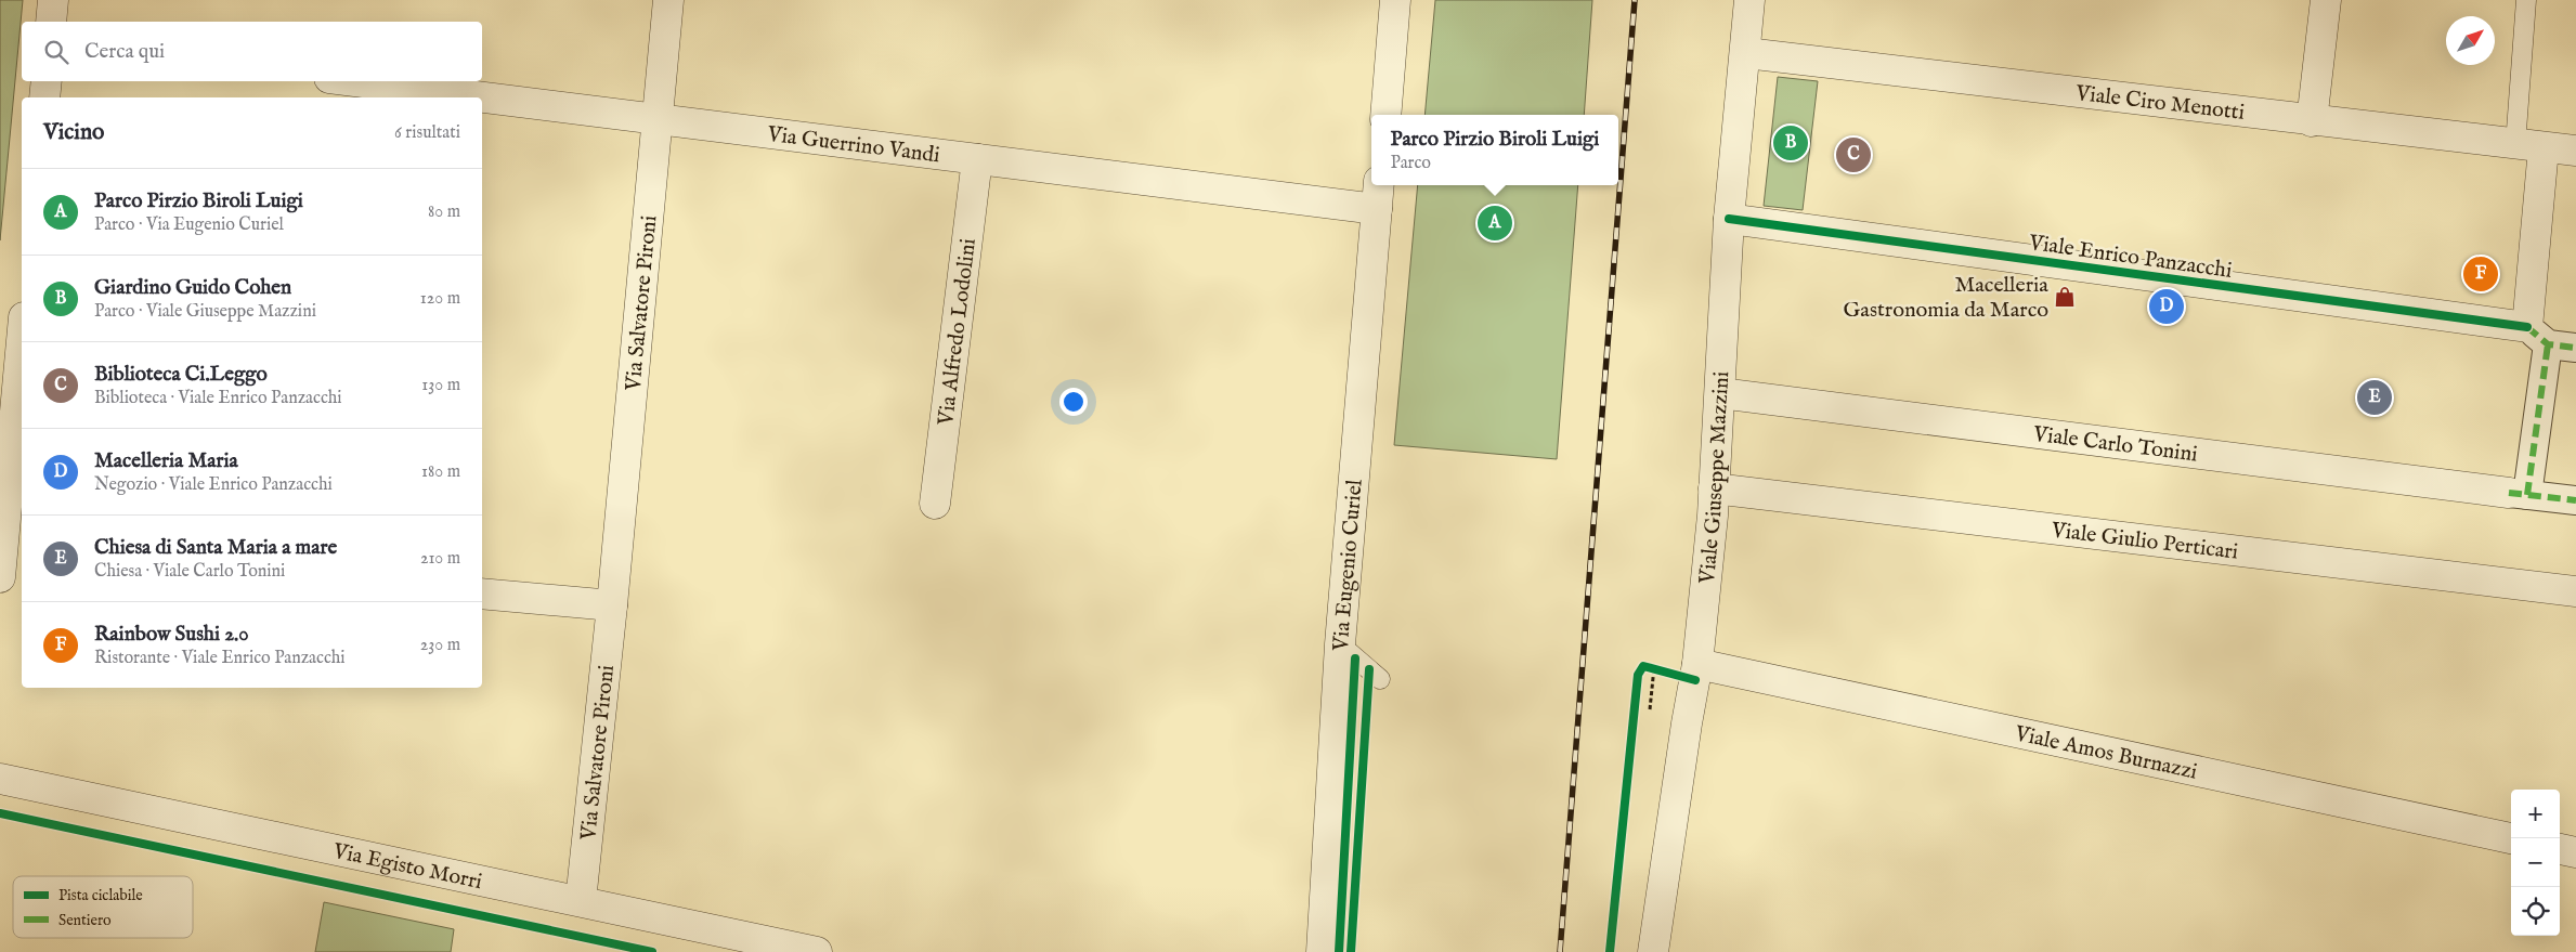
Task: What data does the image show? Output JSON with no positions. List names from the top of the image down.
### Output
{
  "streets": {
    "street": [
      "Viale Ciro Menotti",
      "Via Guerrino Vandi",
      "Viale Enrico Panzacchi",
      "Via Salvatore Pironi",
      "Via Alfredo Lodolini",
      "Viale Carlo Tonini",
      "Viale Giuseppe Mazzini",
      "Viale Giulio Perticari",
      "Via Eugenio Curiel",
      "Viale Amos Burnazzi",
      "Via Egisto Morri"
    ]
  },
  "crossings": [
    ["Viale Ciro Menotti", "Viale Giuseppe Mazzini"],
    ["Via Guerrino Vandi", "Via Salvatore Pironi"],
    ["Via Guerrino Vandi", "Via Alfredo Lodolini"],
    ["Via Guerrino Vandi", "Via Eugenio Curiel"],
    ["Viale Enrico Panzacchi", "Viale Giuseppe Mazzini"],
    ["Via Salvatore Pironi", "Via Egisto Morri"],
    ["Viale Carlo Tonini", "Viale Giuseppe Mazzini"],
    ["Viale Giuseppe Mazzini", "Viale Giulio Perticari"],
    ["Viale Giuseppe Mazzini", "Viale Amos Burnazzi"]
  ],
  "places": {
    "shop": ["Macelleria Gastronomia da Marco"]
  },
  "legend": ["Pista ciclabile", "Sentiero"],
  "north": "top right",
  "page": {
    "search": "Cerca qui",
    "heading": ["Vicino", "6 risultati"],
    "popup": ["Parco Pirzio Biroli Luigi", "Parco"],
    "pins": [
      "B",
      "C",
      "A",
      "F",
      "D",
      "E"
    ],
    "list": [
      {
        "mark": "A",
        "name": "Parco Pirzio Biroli Luigi",
        "note": "Parco · Via Eugenio Curiel",
        "value": "80 m"
      },
      {
        "mark": "B",
        "name": "Giardino Guido Cohen",
        "note": "Parco · Viale Giuseppe Mazzini",
        "value": "120 m"
      },
      {
        "mark": "C",
        "name": "Biblioteca Ci.Leggo",
        "note": "Biblioteca · Viale Enrico Panzacchi",
        "value": "130 m"
      },
      {
        "mark": "D",
        "name": "Macelleria Maria",
        "note": "Negozio · Viale Enrico Panzacchi",
        "value": "180 m"
      },
      {
        "mark": "E",
        "name": "Chiesa di Santa Maria a mare",
        "note": "Chiesa · Viale Carlo Tonini",
        "value": "210 m"
      },
      {
        "mark": "F",
        "name": "Rainbow Sushi 2.0",
        "note": "Ristorante · Viale Enrico Panzacchi",
        "value": "230 m"
      }
    ],
    "map_buttons": ["+", "−"]
  }
}
